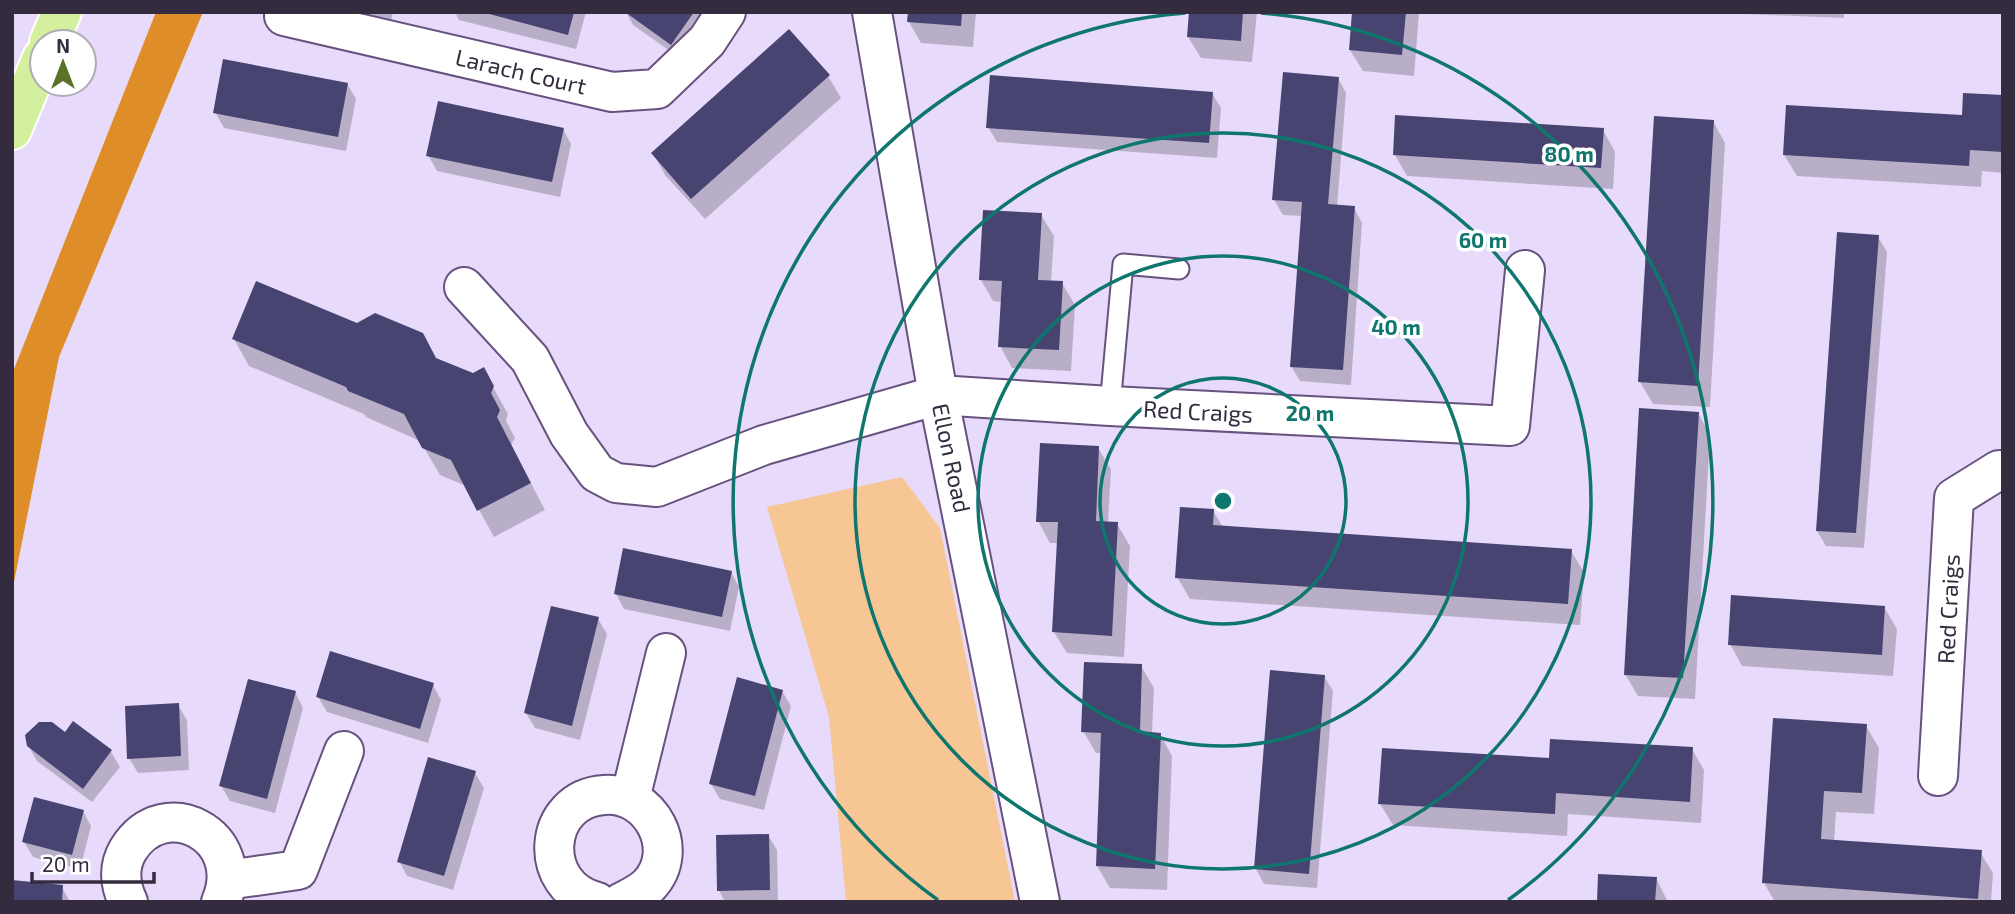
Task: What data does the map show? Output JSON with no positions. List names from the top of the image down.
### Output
{
  "streets": {
    "street": ["Larach Court", "Red Craigs", "Ellon Road"]
  },
  "crossings": [
    ["Red Craigs", "Ellon Road"]
  ],
  "scale_bar": "20 m",
  "north": "top",
  "rings": [
    "80 m",
    "60 m",
    "40 m",
    "20 m"
  ]
}
